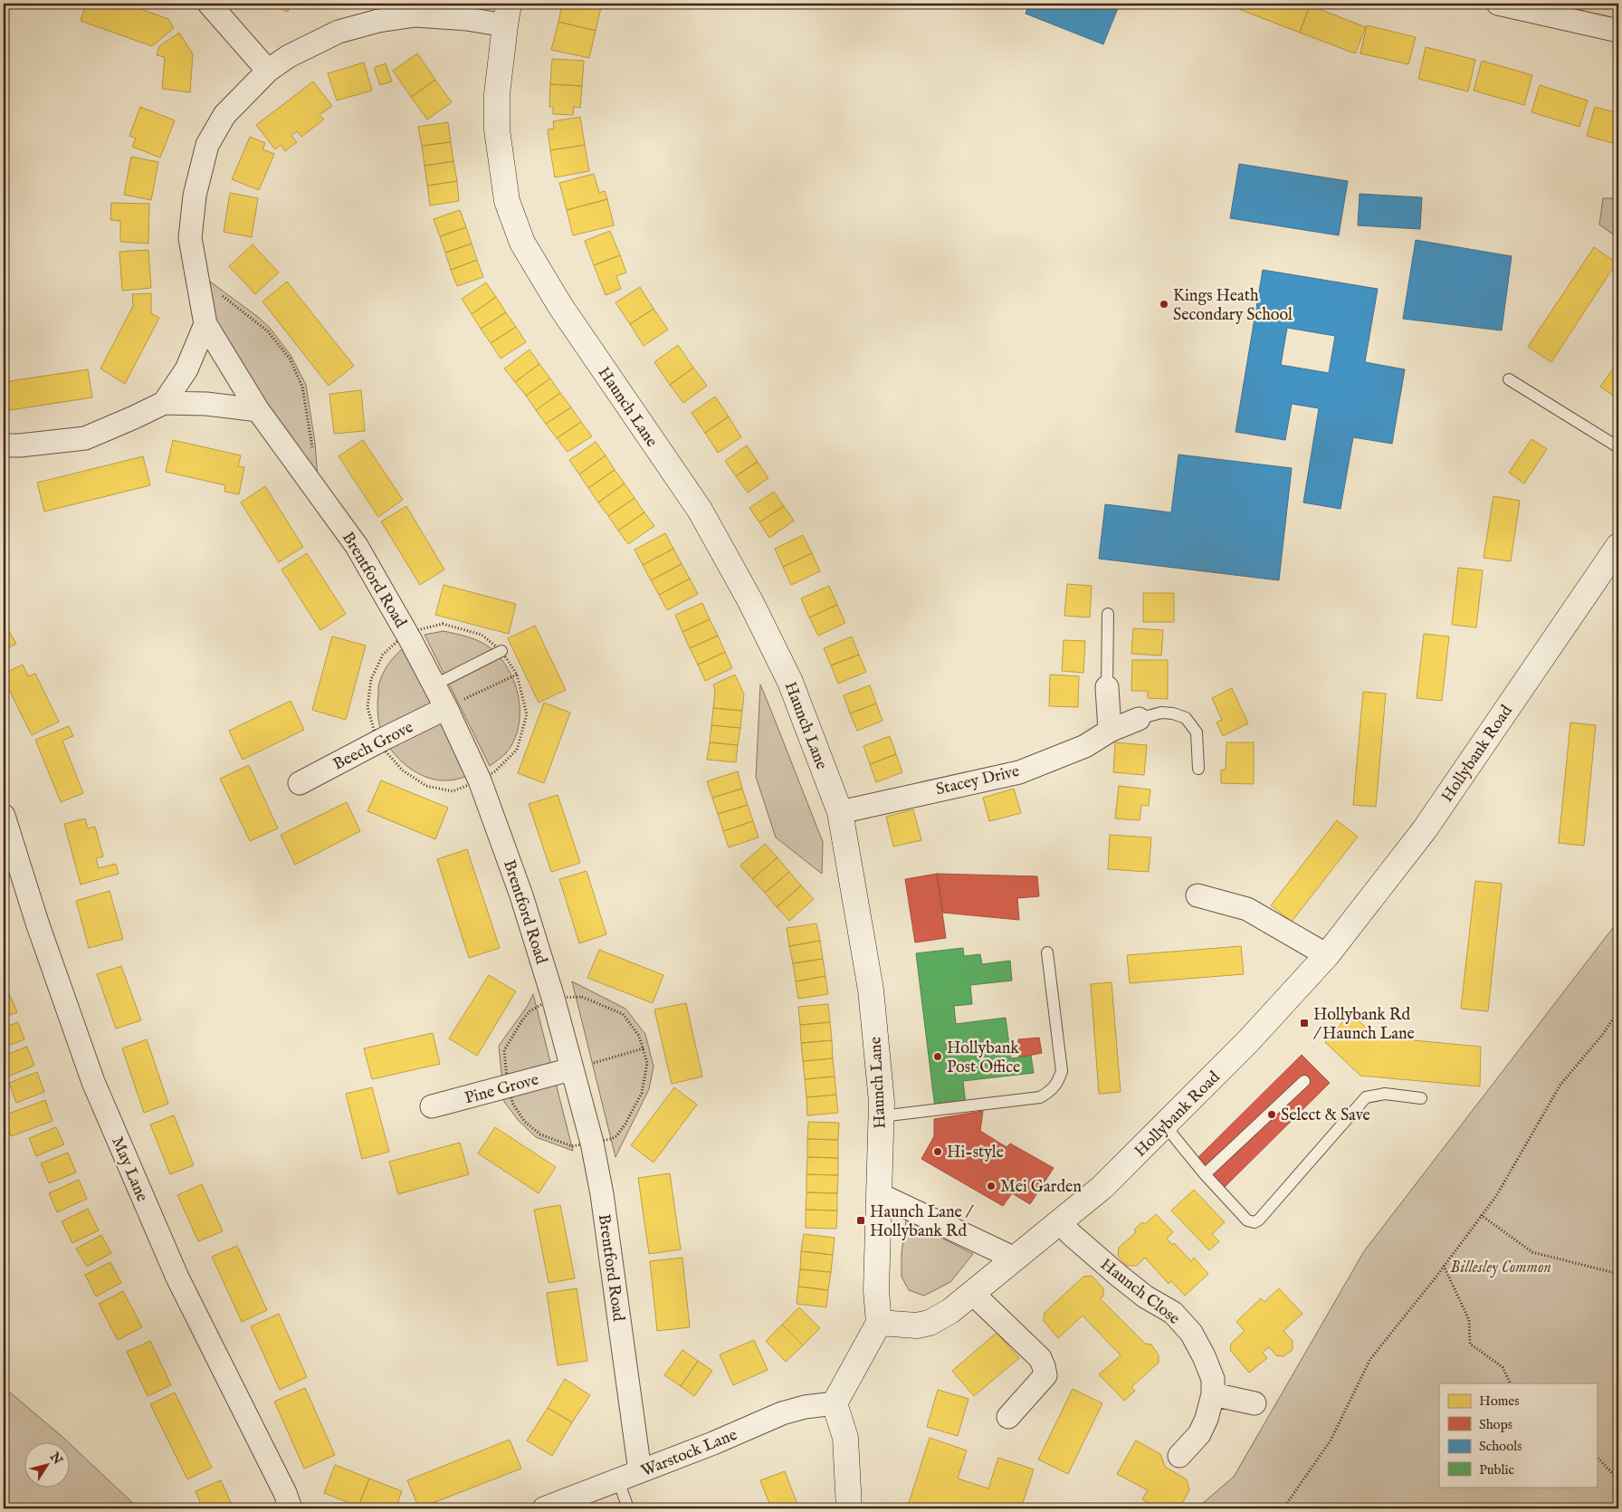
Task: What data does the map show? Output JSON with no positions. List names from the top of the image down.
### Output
{
  "streets": {
    "street": [
      "Haunch Lane",
      "Brentford Road",
      "Beech Grove",
      "Hollybank Road",
      "Stacey Drive",
      "Pine Grove",
      "May Lane",
      "Haunch Close",
      "Warstock Lane"
    ]
  },
  "crossings": [
    ["Haunch Lane", "Brentford Road"],
    ["Haunch Lane", "Hollybank Road"],
    ["Haunch Lane", "Stacey Drive"],
    ["Brentford Road", "Beech Grove"],
    ["Brentford Road", "Pine Grove"],
    ["Brentford Road", "Warstock Lane"],
    ["Hollybank Road", "Haunch Close"]
  ],
  "parks": ["Billesley Common"],
  "places": {
    "other": [
      "Kings Heath Secondary School",
      "Hollybank Post Office",
      "Select & Save",
      "Hi-style",
      "Mei Garden"
    ],
    "transit": ["Hollybank Rd / Haunch Lane", "Haunch Lane / Hollybank Rd"]
  },
  "legend": [
    "Homes",
    "Shops",
    "Schools",
    "Public"
  ],
  "north": "top right"
}
